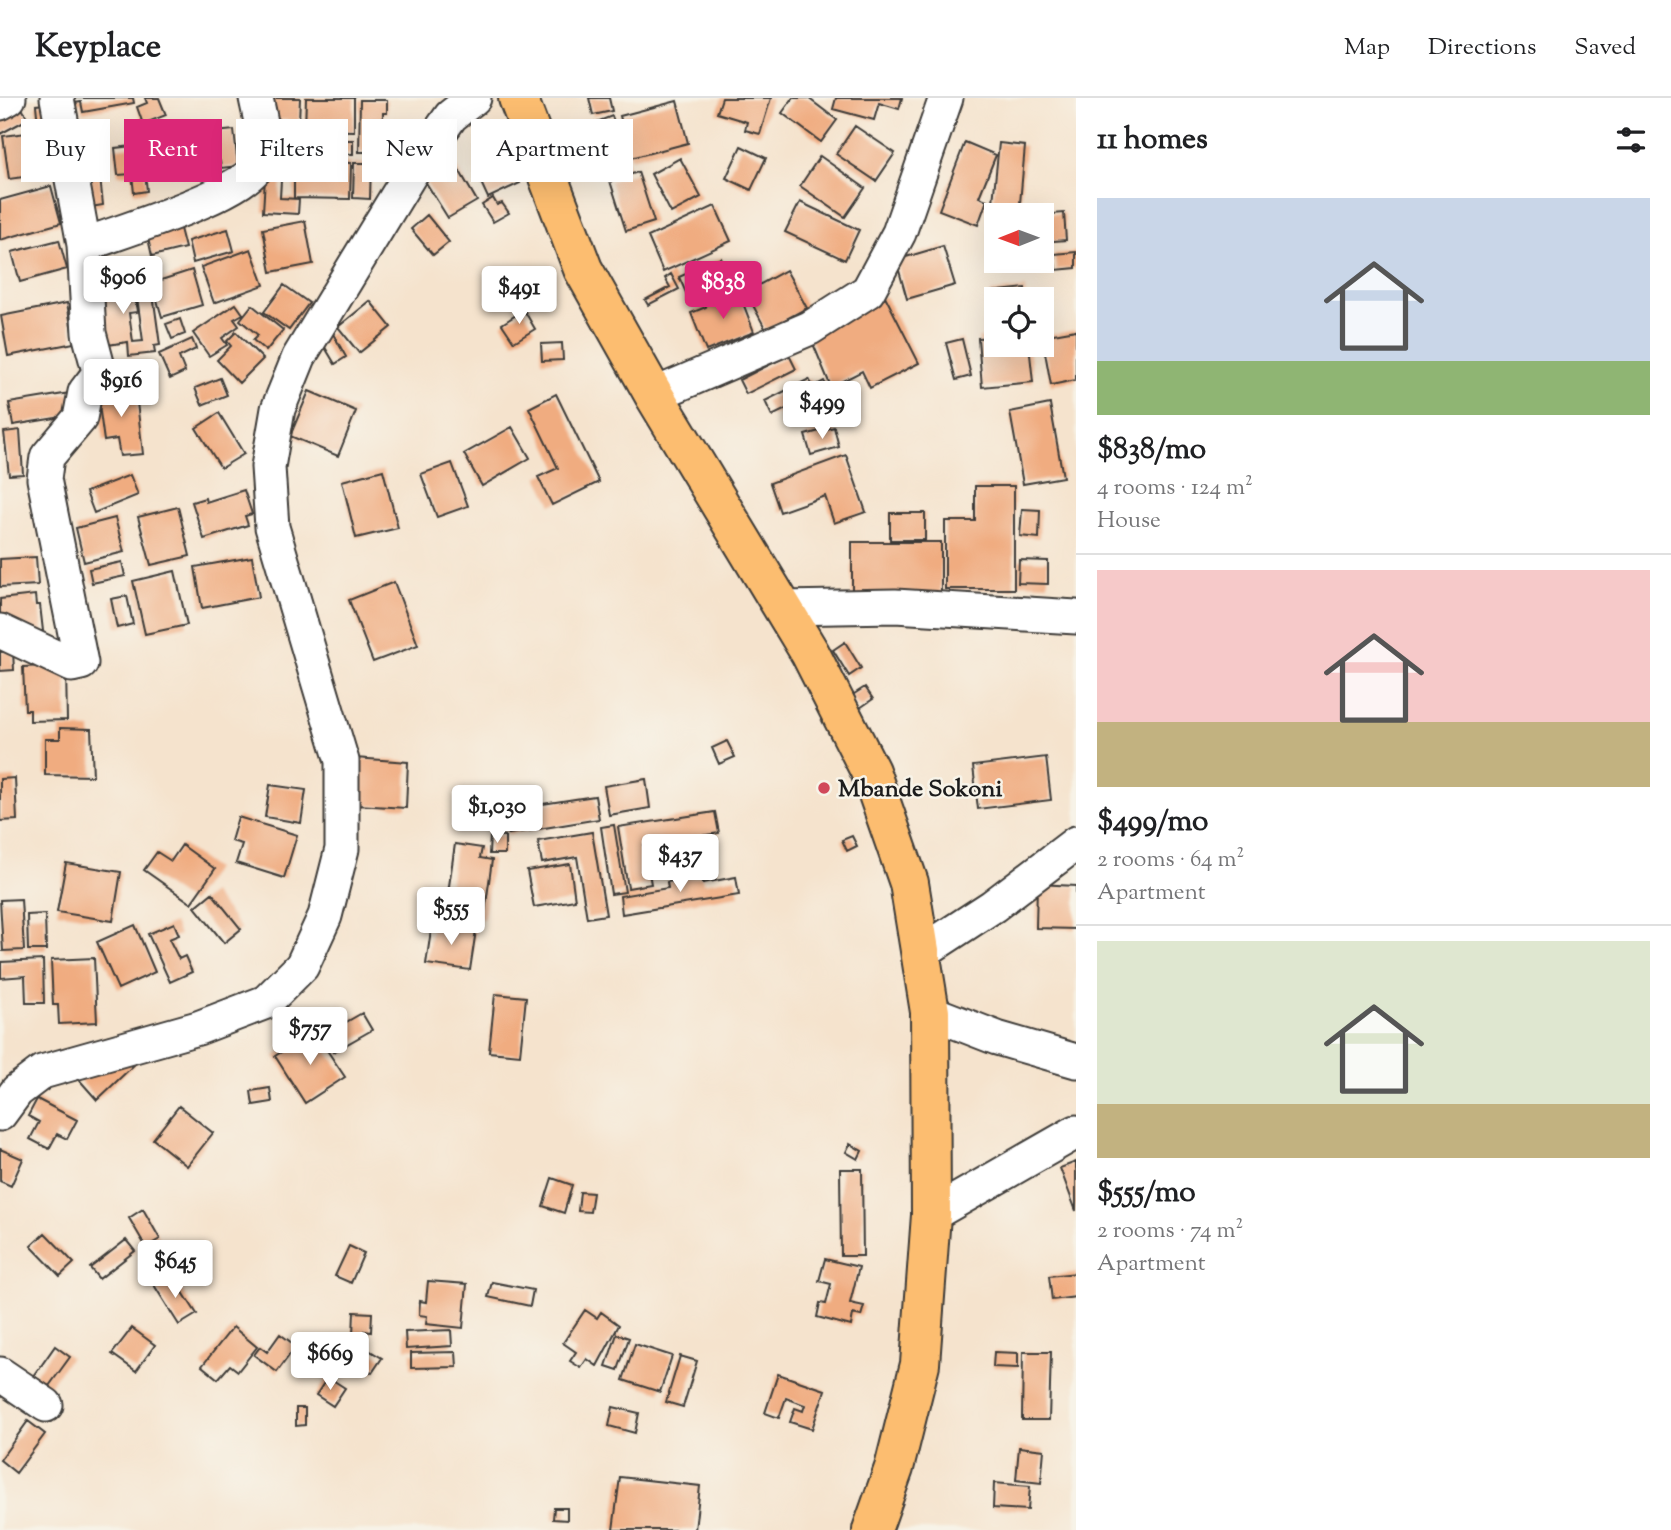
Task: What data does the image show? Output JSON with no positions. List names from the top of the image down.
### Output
{
  "places": ["Mbande Sokoni"],
  "north": "left",
  "page": {
    "header": "Keyplace",
    "nav": ["Map", "Directions", "Saved"],
    "heading": "11 homes",
    "chip": [
      "Buy",
      "Rent",
      "Filters",
      "New",
      "Apartment"
    ],
    "list": [
      {
        "name": "$838/mo",
        "note": "4 rooms · 124 m² · House"
      },
      {
        "name": "$499/mo",
        "note": "2 rooms · 64 m² · Apartment"
      },
      {
        "name": "$555/mo",
        "note": "2 rooms · 74 m² · Apartment"
      }
    ],
    "price": [
      "$906",
      "$838",
      "$491",
      "$916",
      "$499",
      "$1,030",
      "$437",
      "$555",
      "$757",
      "$645",
      "$669"
    ]
  }
}
